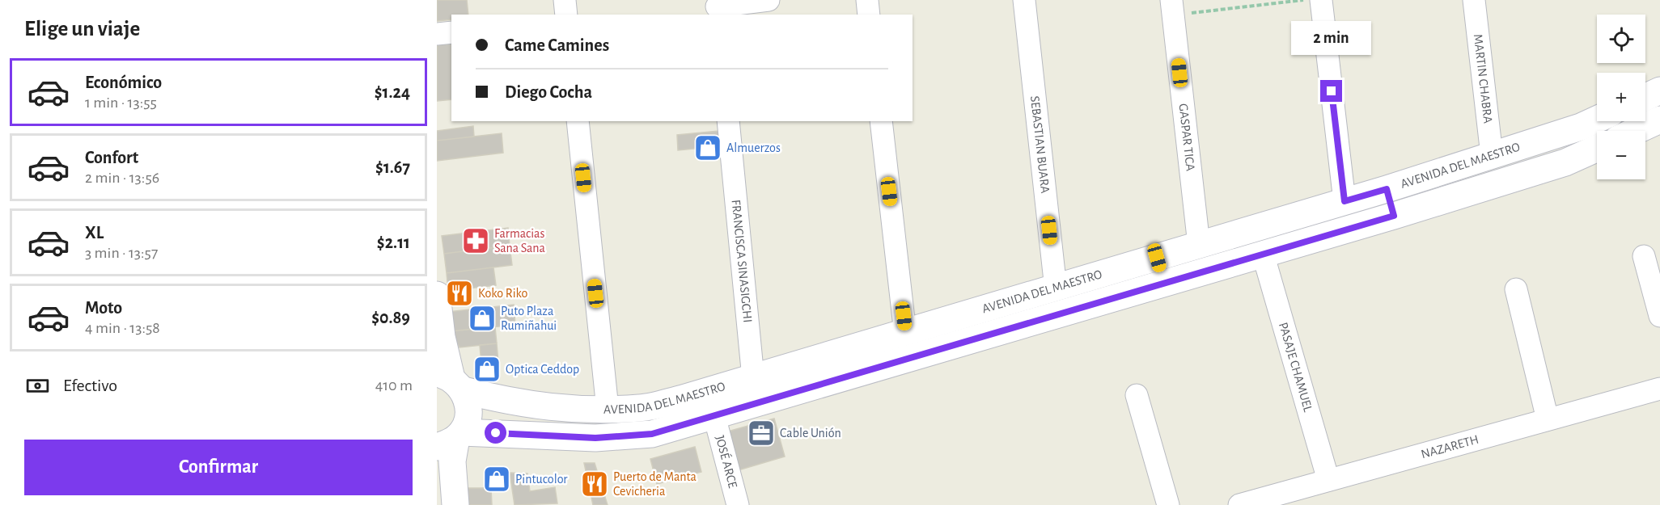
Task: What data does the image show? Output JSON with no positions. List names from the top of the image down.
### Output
{
  "streets": {
    "main road": ["AVENIDA DEL MAESTRO"],
    "street": [
      "MARTIN CHABRA",
      "GASPAR TICA",
      "SEBASTIAN BUARA",
      "FRANCISCA SINASIGCHI",
      "PASAJE CHAMUEL",
      "NAZARETH",
      "JOSÉ ARCE"
    ]
  },
  "crossings": [
    ["MARTIN CHABRA", "AVENIDA DEL MAESTRO"],
    ["GASPAR TICA", "AVENIDA DEL MAESTRO"],
    ["SEBASTIAN BUARA", "AVENIDA DEL MAESTRO"],
    ["AVENIDA DEL MAESTRO", "FRANCISCA SINASIGCHI"],
    ["AVENIDA DEL MAESTRO", "PASAJE CHAMUEL"],
    ["AVENIDA DEL MAESTRO", "JOSÉ ARCE"],
    ["PASAJE CHAMUEL", "NAZARETH"]
  ],
  "places": {
    "shop": [
      "Almuerzos",
      "Puto Plaza Rumiñahui",
      "Optica Ceddop",
      "Pintucolor"
    ],
    "pharmacy": ["Farmacias Sana Sana"],
    "restaurant": ["Koko Riko", "Puerto de Manta Cevicheria"],
    "office": ["Cable Unión"]
  },
  "page": {
    "heading": "Elige un viaje",
    "map_buttons": ["+", "−"],
    "banner": ["Came Camines", "Diego Cocha"],
    "bubble": "2 min",
    "list": [
      {
        "name": "Económico",
        "note": "1 min · 13:55",
        "value": "$1.24"
      },
      {
        "name": "Confort",
        "note": "2 min · 13:56",
        "value": "$1.67"
      },
      {
        "name": "XL",
        "note": "3 min · 13:57",
        "value": "$2.11"
      },
      {
        "name": "Moto",
        "note": "4 min · 13:58",
        "value": "$0.89"
      }
    ],
    "pay": ["Efectivo", "410 m"],
    "buttons": "Confirmar"
  }
}
